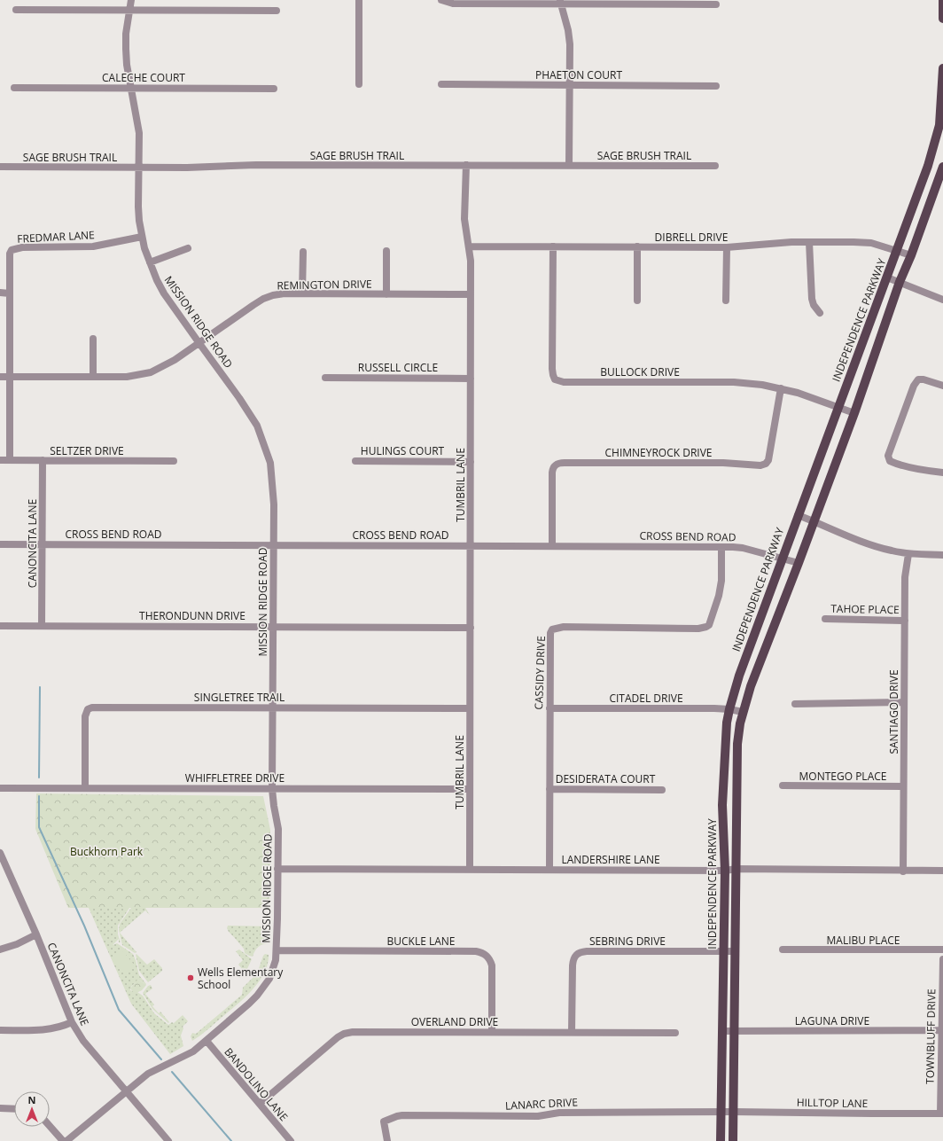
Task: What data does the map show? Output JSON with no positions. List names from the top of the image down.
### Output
{
  "streets": {
    "main road": ["INDEPENDENCE PARKWAY"],
    "street": [
      "PHAETON COURT",
      "CALECHE COURT",
      "SAGE BRUSH TRAIL",
      "FREDMAR LANE",
      "DIBRELL DRIVE",
      "REMINGTON DRIVE",
      "MISSION RIDGE ROAD",
      "RUSSELL CIRCLE",
      "BULLOCK DRIVE",
      "SELTZER DRIVE",
      "HULINGS COURT",
      "CHIMNEYROCK DRIVE",
      "TUMBRIL LANE",
      "CROSS BEND ROAD",
      "CANONCITA LANE",
      "TAHOE PLACE",
      "THERONDUNN DRIVE",
      "CASSIDY DRIVE",
      "SINGLETREE TRAIL",
      "CITADEL DRIVE",
      "SANTIAGO DRIVE",
      "MONTEGO PLACE",
      "WHIFFLETREE DRIVE",
      "DESIDERATA COURT",
      "LANDERSHIRE LANE",
      "MALIBU PLACE",
      "BUCKLE LANE",
      "SEBRING DRIVE",
      "LAGUNA DRIVE",
      "OVERLAND DRIVE",
      "TOWNBLUFF DRIVE",
      "BANDOLINO LANE",
      "HILLTOP LANE",
      "LANARC DRIVE"
    ]
  },
  "crossings": [
    ["CALECHE COURT", "MISSION RIDGE ROAD"],
    ["SAGE BRUSH TRAIL", "MISSION RIDGE ROAD"],
    ["SAGE BRUSH TRAIL", "TUMBRIL LANE"],
    ["FREDMAR LANE", "MISSION RIDGE ROAD"],
    ["DIBRELL DRIVE", "INDEPENDENCE PARKWAY"],
    ["DIBRELL DRIVE", "BULLOCK DRIVE"],
    ["DIBRELL DRIVE", "TUMBRIL LANE"],
    ["REMINGTON DRIVE", "MISSION RIDGE ROAD"],
    ["REMINGTON DRIVE", "TUMBRIL LANE"],
    ["INDEPENDENCE PARKWAY", "BULLOCK DRIVE"],
    ["INDEPENDENCE PARKWAY", "CROSS BEND ROAD"],
    ["INDEPENDENCE PARKWAY", "CITADEL DRIVE"],
    ["INDEPENDENCE PARKWAY", "LANDERSHIRE LANE"],
    ["INDEPENDENCE PARKWAY", "SEBRING DRIVE"],
    ["INDEPENDENCE PARKWAY", "LAGUNA DRIVE"],
    ["INDEPENDENCE PARKWAY", "HILLTOP LANE"],
    ["INDEPENDENCE PARKWAY", "LANARC DRIVE"],
    ["MISSION RIDGE ROAD", "CROSS BEND ROAD"],
    ["MISSION RIDGE ROAD", "CANONCITA LANE"],
    ["MISSION RIDGE ROAD", "THERONDUNN DRIVE"],
    ["MISSION RIDGE ROAD", "SINGLETREE TRAIL"],
    ["MISSION RIDGE ROAD", "WHIFFLETREE DRIVE"],
    ["MISSION RIDGE ROAD", "LANDERSHIRE LANE"],
    ["MISSION RIDGE ROAD", "BUCKLE LANE"],
    ["MISSION RIDGE ROAD", "BANDOLINO LANE"],
    ["RUSSELL CIRCLE", "TUMBRIL LANE"],
    ["BULLOCK DRIVE", "CHIMNEYROCK DRIVE"],
    ["SELTZER DRIVE", "CANONCITA LANE"],
    ["HULINGS COURT", "TUMBRIL LANE"],
    ["CHIMNEYROCK DRIVE", "CROSS BEND ROAD"],
    ["TUMBRIL LANE", "CROSS BEND ROAD"],
    ["TUMBRIL LANE", "THERONDUNN DRIVE"],
    ["TUMBRIL LANE", "SINGLETREE TRAIL"],
    ["TUMBRIL LANE", "WHIFFLETREE DRIVE"],
    ["TUMBRIL LANE", "LANDERSHIRE LANE"],
    ["CROSS BEND ROAD", "CANONCITA LANE"],
    ["CROSS BEND ROAD", "CASSIDY DRIVE"],
    ["CANONCITA LANE", "THERONDUNN DRIVE"],
    ["TAHOE PLACE", "SANTIAGO DRIVE"],
    ["CASSIDY DRIVE", "CITADEL DRIVE"],
    ["CASSIDY DRIVE", "DESIDERATA COURT"],
    ["CASSIDY DRIVE", "LANDERSHIRE LANE"],
    ["SINGLETREE TRAIL", "WHIFFLETREE DRIVE"],
    ["SANTIAGO DRIVE", "MONTEGO PLACE"],
    ["SANTIAGO DRIVE", "LANDERSHIRE LANE"],
    ["BUCKLE LANE", "OVERLAND DRIVE"],
    ["SEBRING DRIVE", "OVERLAND DRIVE"],
    ["LAGUNA DRIVE", "TOWNBLUFF DRIVE"],
    ["OVERLAND DRIVE", "BANDOLINO LANE"],
    ["TOWNBLUFF DRIVE", "HILLTOP LANE"],
    ["HILLTOP LANE", "LANARC DRIVE"]
  ],
  "parks": ["Buckhorn Park"],
  "places": ["Wells Elementary School"],
  "north": "top"
}
